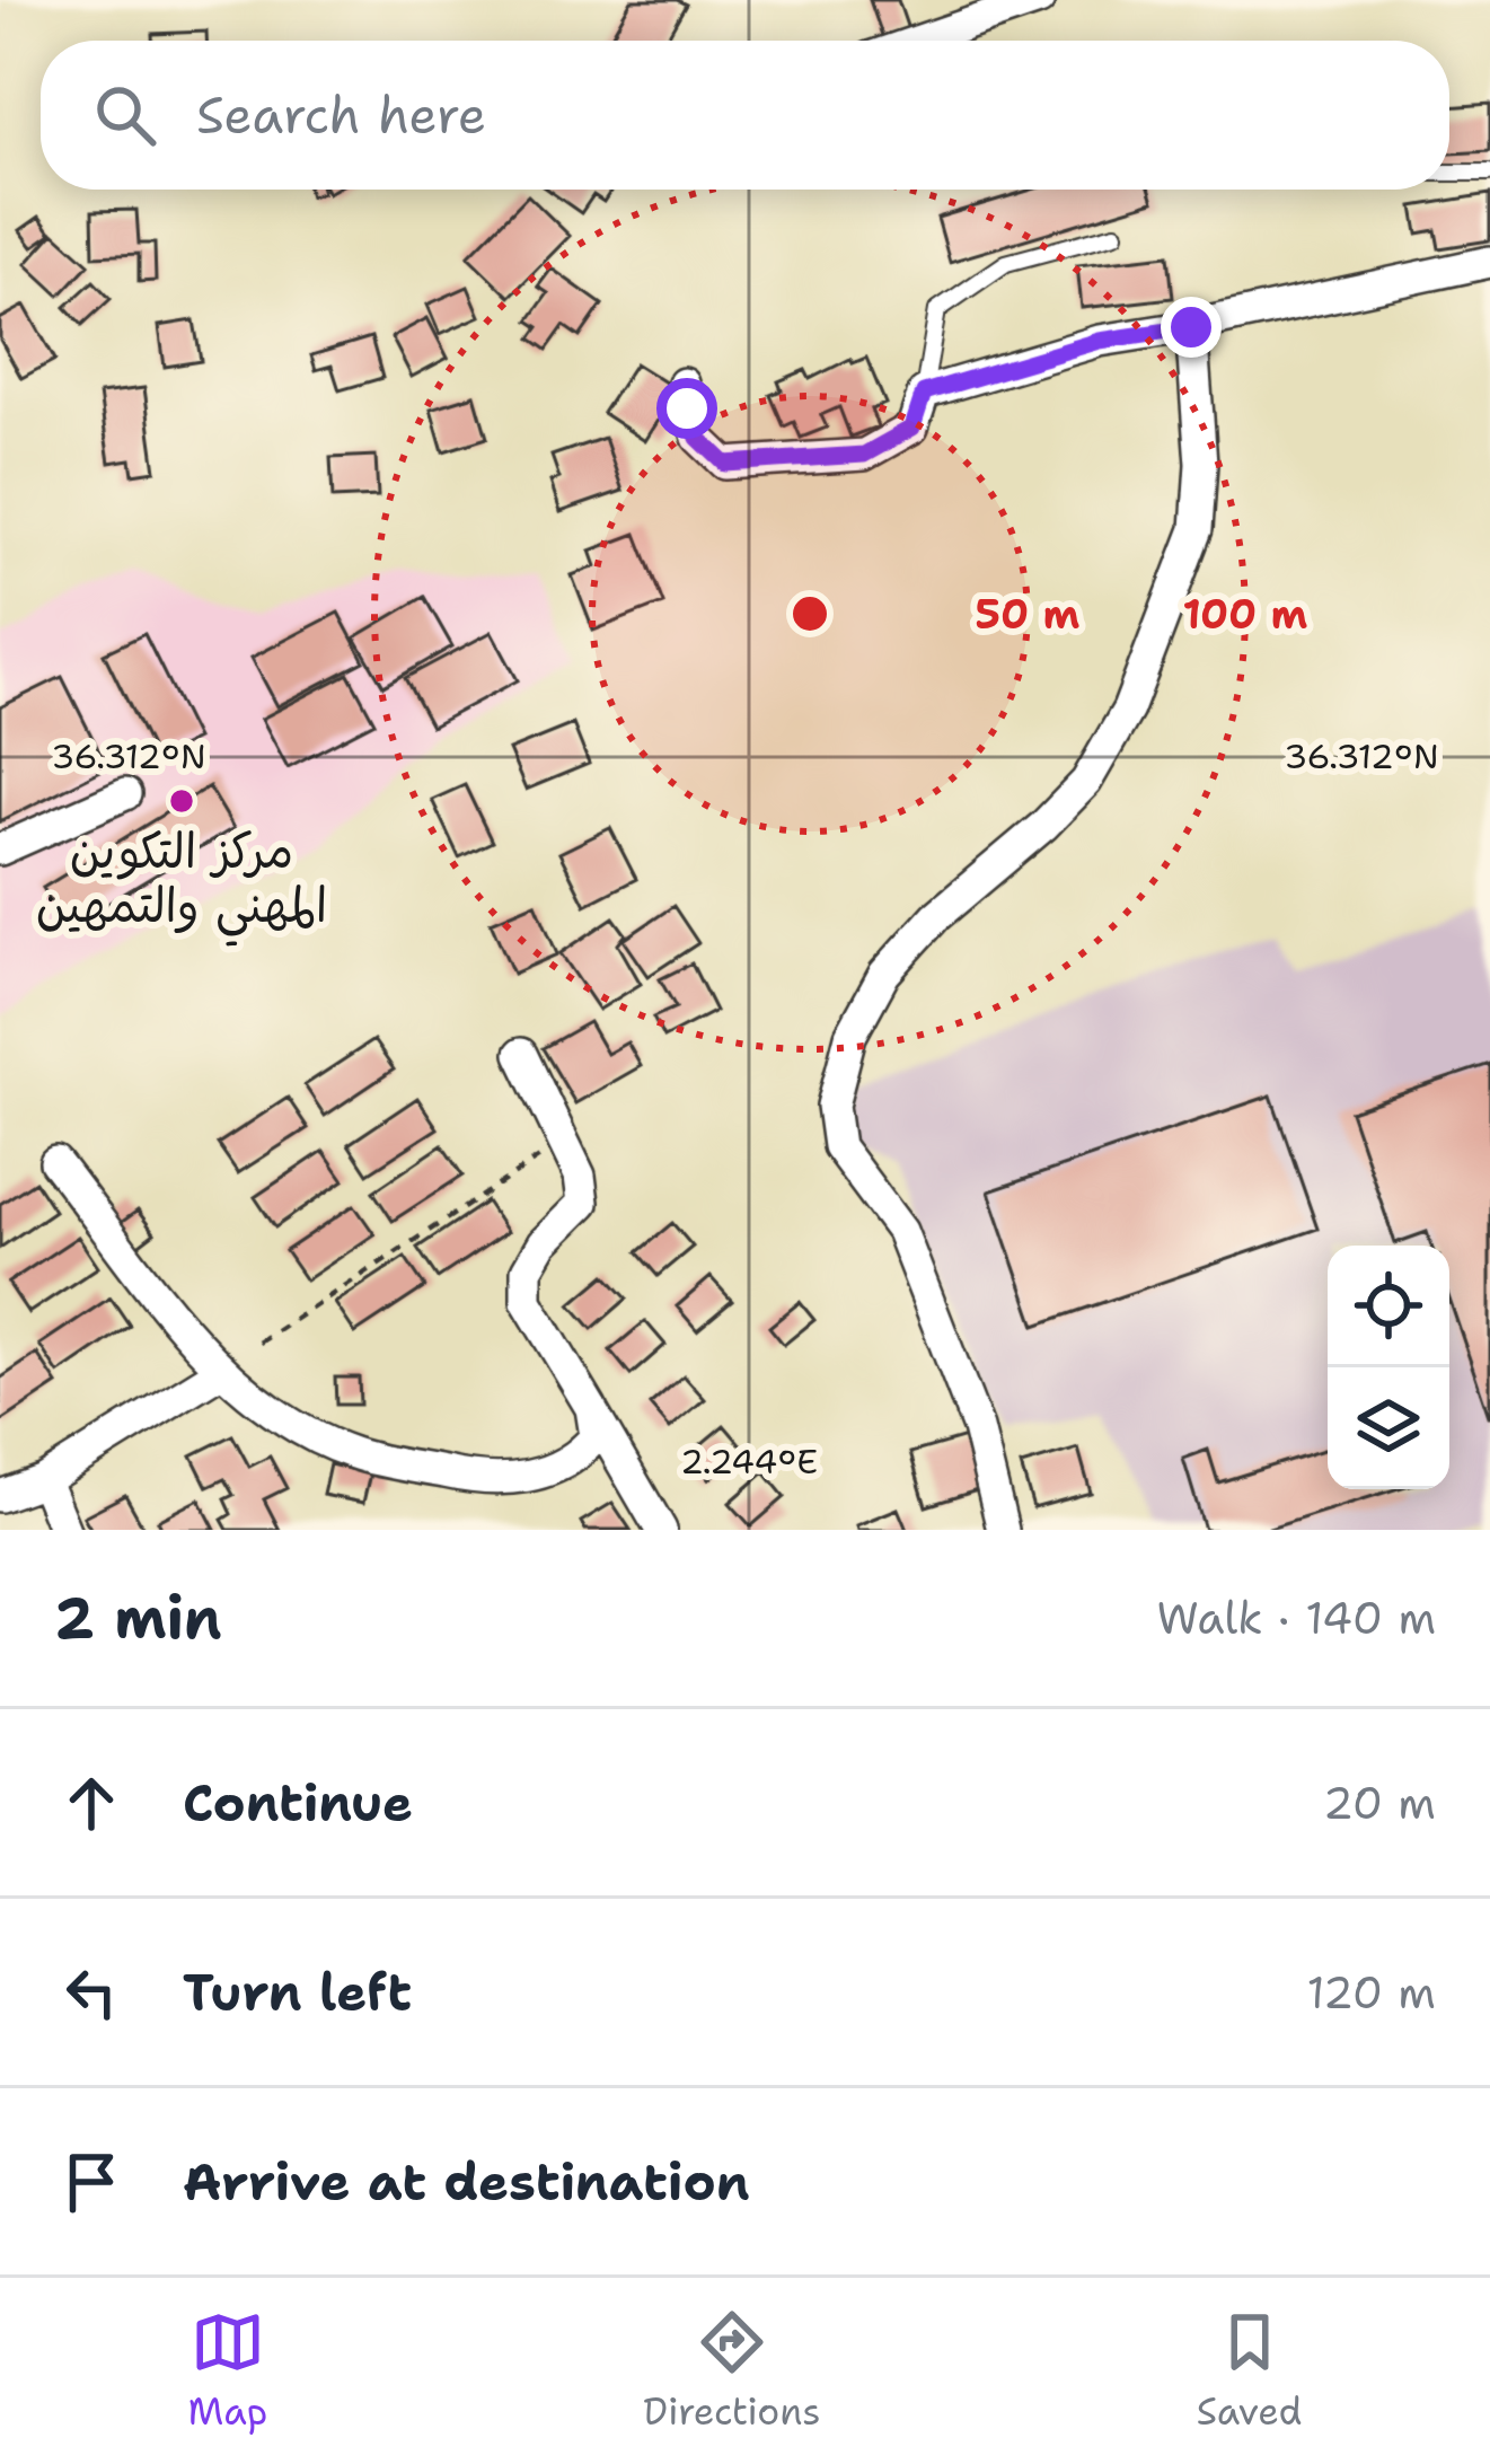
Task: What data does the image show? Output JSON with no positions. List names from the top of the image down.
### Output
{
  "places": ["مركز التكوين المهني والتمهين"],
  "page": {
    "search": "Search here",
    "heading": ["2 min", "Walk · 140 m"],
    "list": [
      ["Continue", "20 m"],
      ["Turn left", "120 m"],
      "Arrive at destination"
    ],
    "nav": ["Map", "Directions", "Saved"]
  },
  "coordinates": ["36.312°N", "2.244°E"],
  "rings": ["50 m", "100 m"]
}
